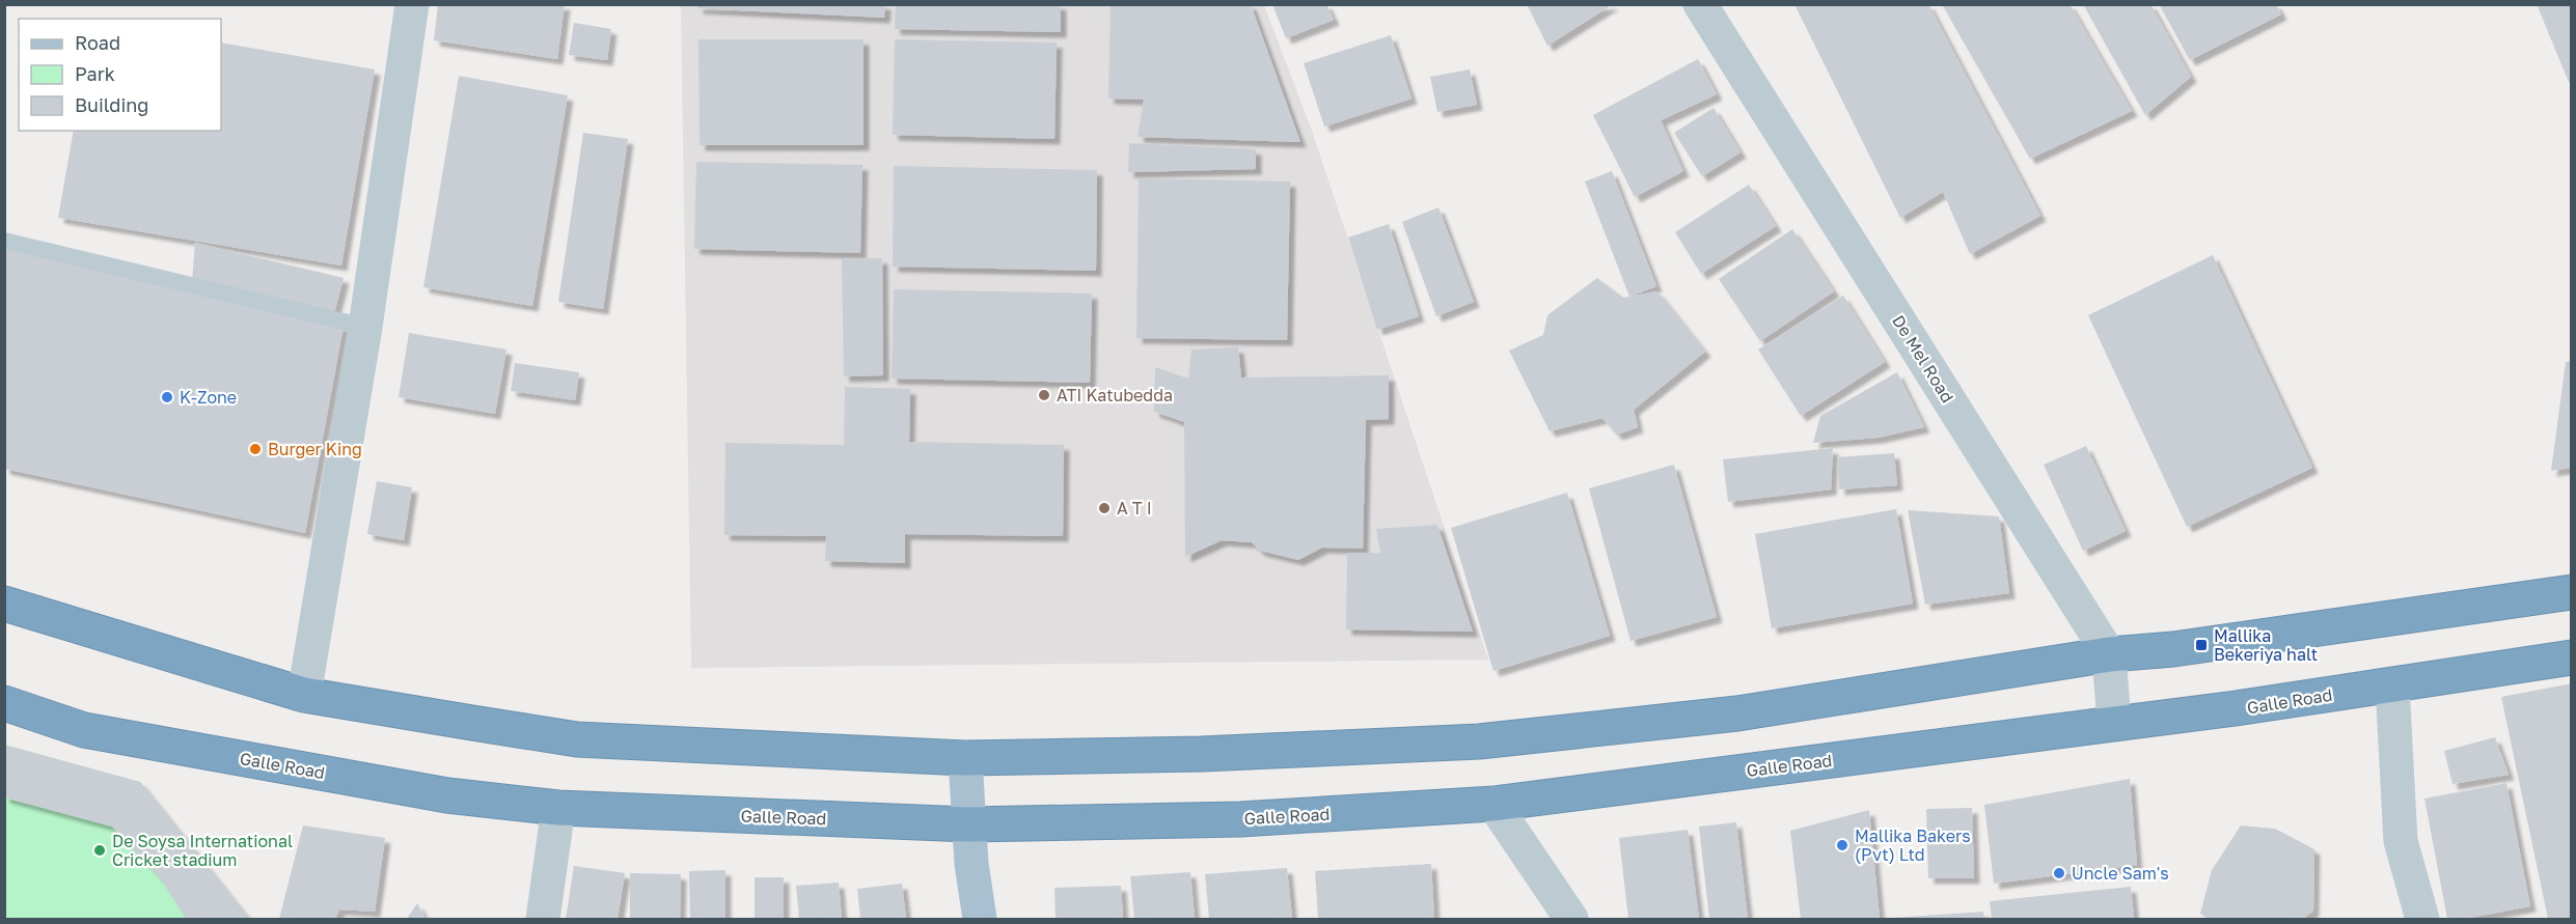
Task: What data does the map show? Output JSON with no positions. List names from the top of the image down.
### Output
{
  "streets": {
    "highway": ["Galle Road"],
    "street": ["De Mel Road"]
  },
  "crossings": [
    ["De Mel Road", "Galle Road"]
  ],
  "places": {
    "other": [
      "ATI Katubedda",
      "K-Zone",
      "Burger King",
      "A T I",
      "Mallika Bakers (Pvt) Ltd",
      "De Soysa International Cricket stadium",
      "Uncle Sam's"
    ],
    "transit": ["Mallika Bekeriya halt"]
  },
  "legend": ["Road", "Park", "Building"]
}
